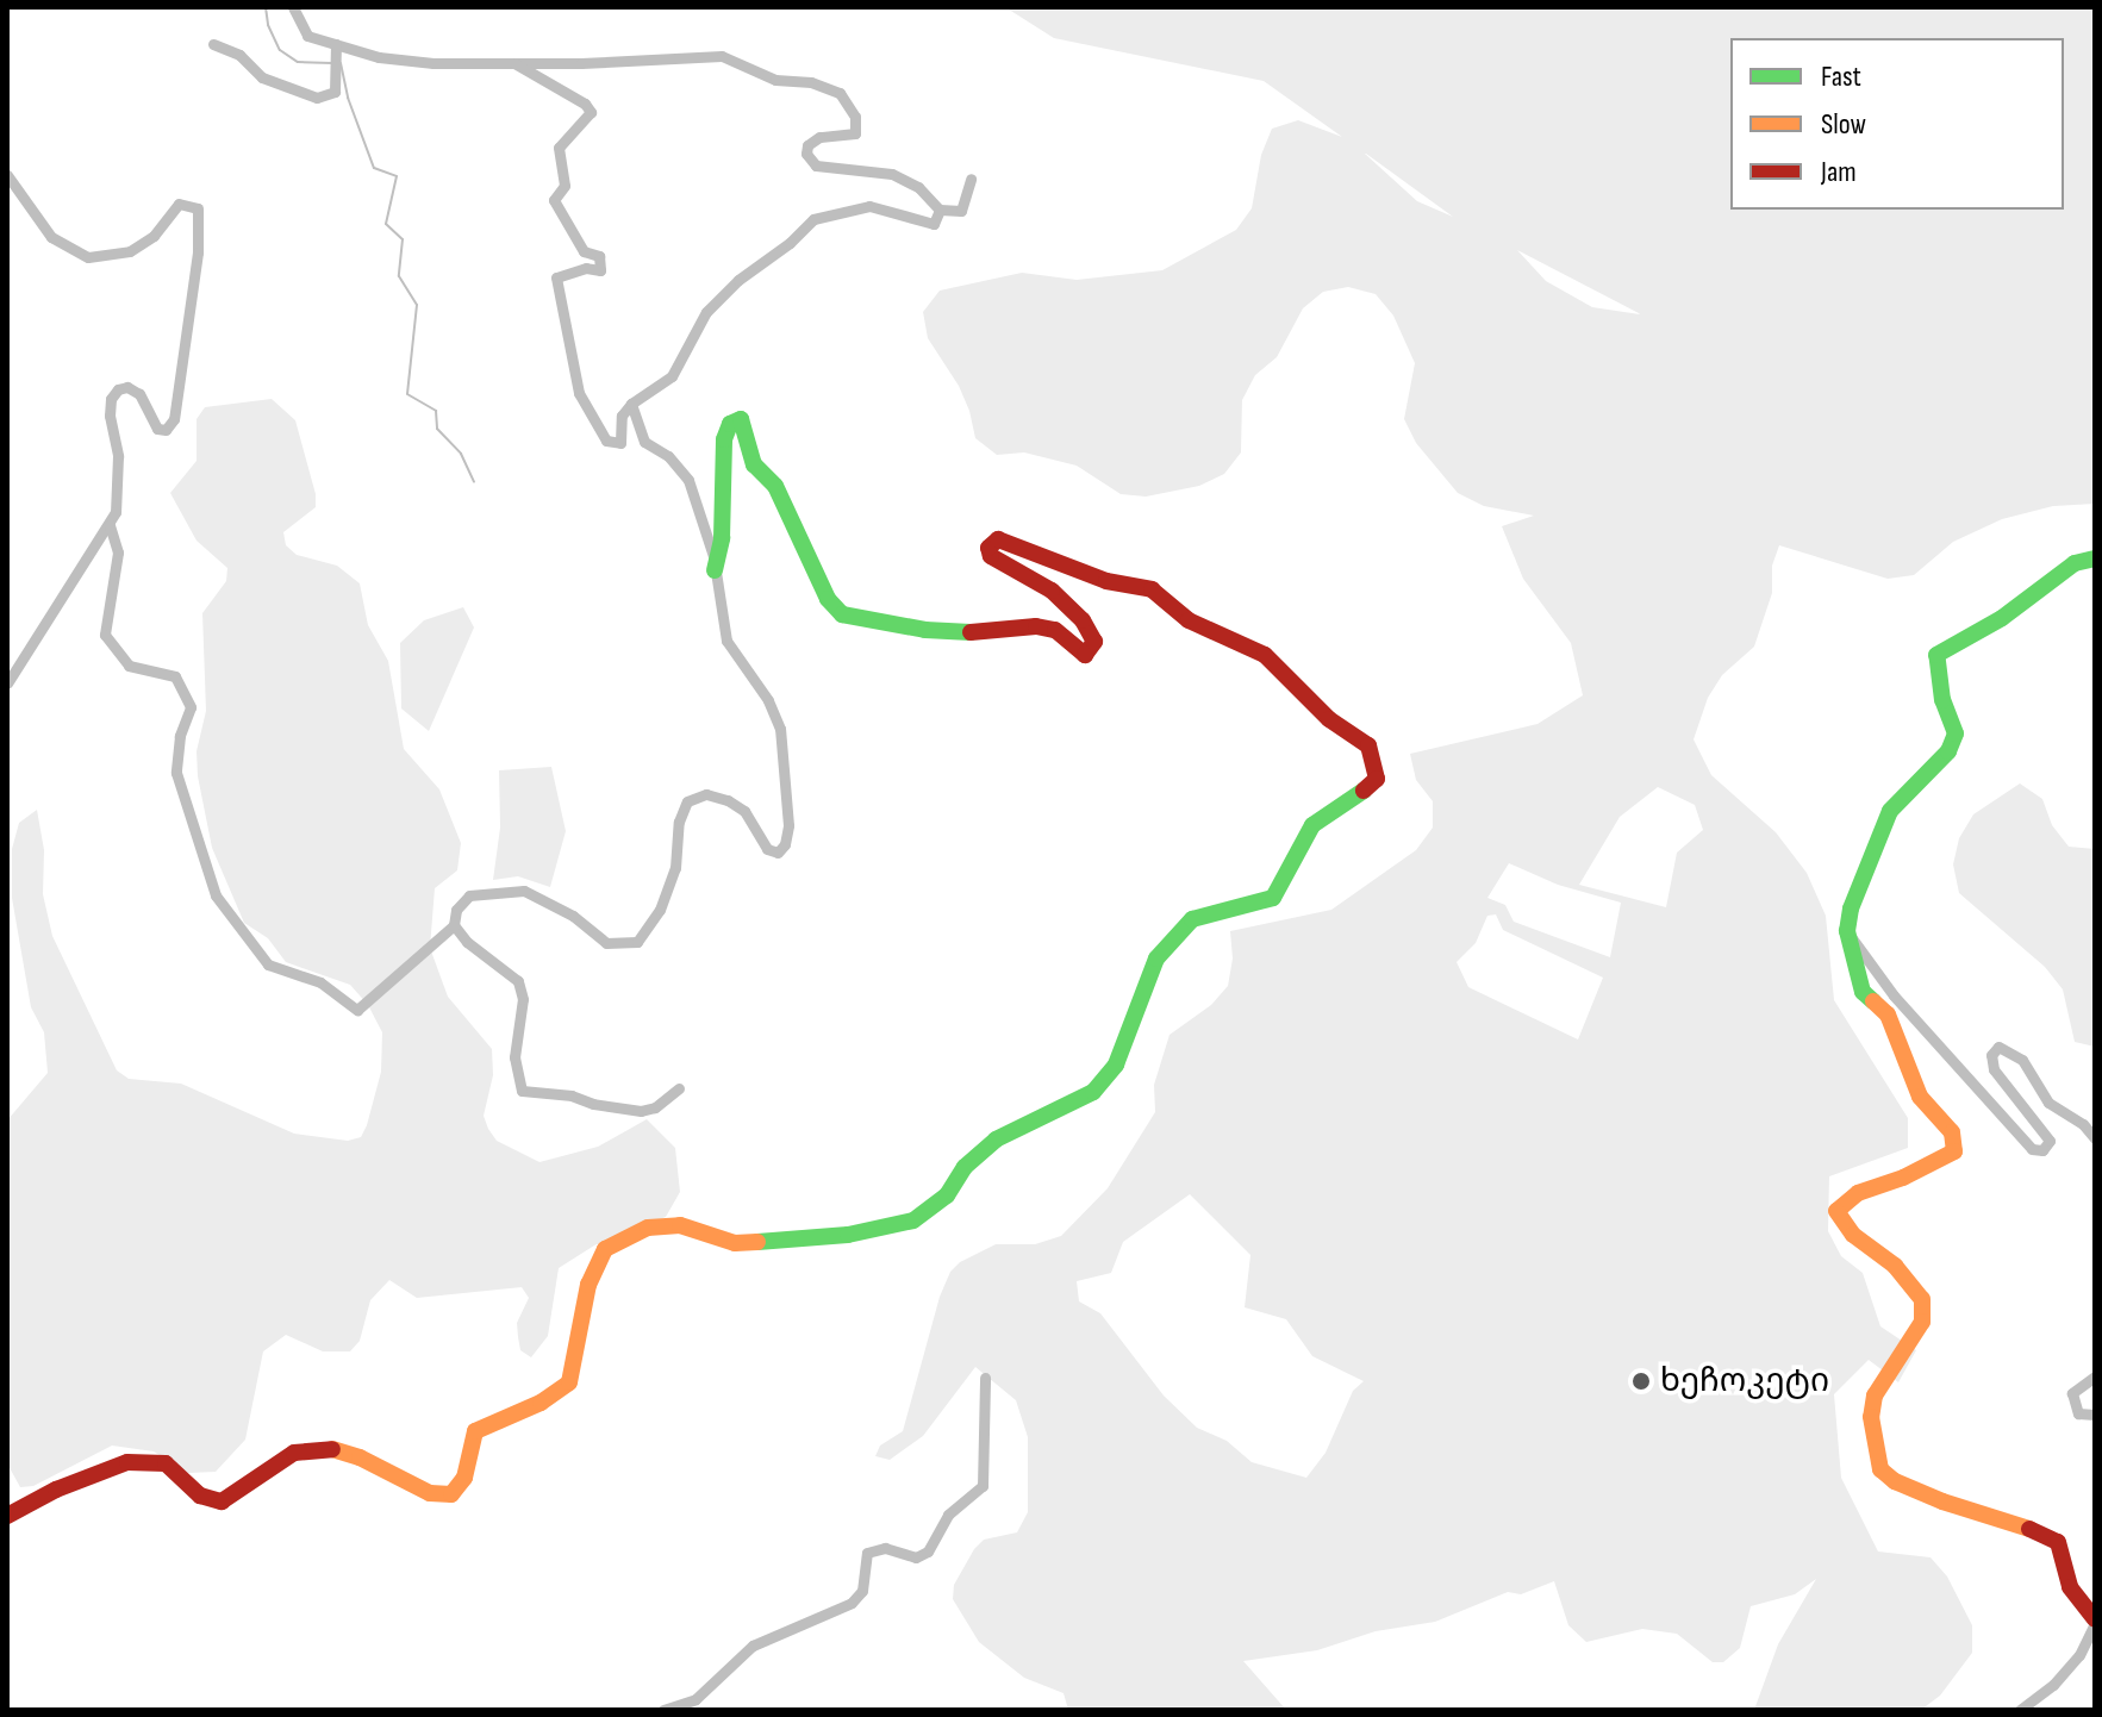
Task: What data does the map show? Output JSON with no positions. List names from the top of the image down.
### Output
{
  "places": ["ხეჩოკეტი"],
  "legend": ["Fast", "Slow", "Jam"]
}
